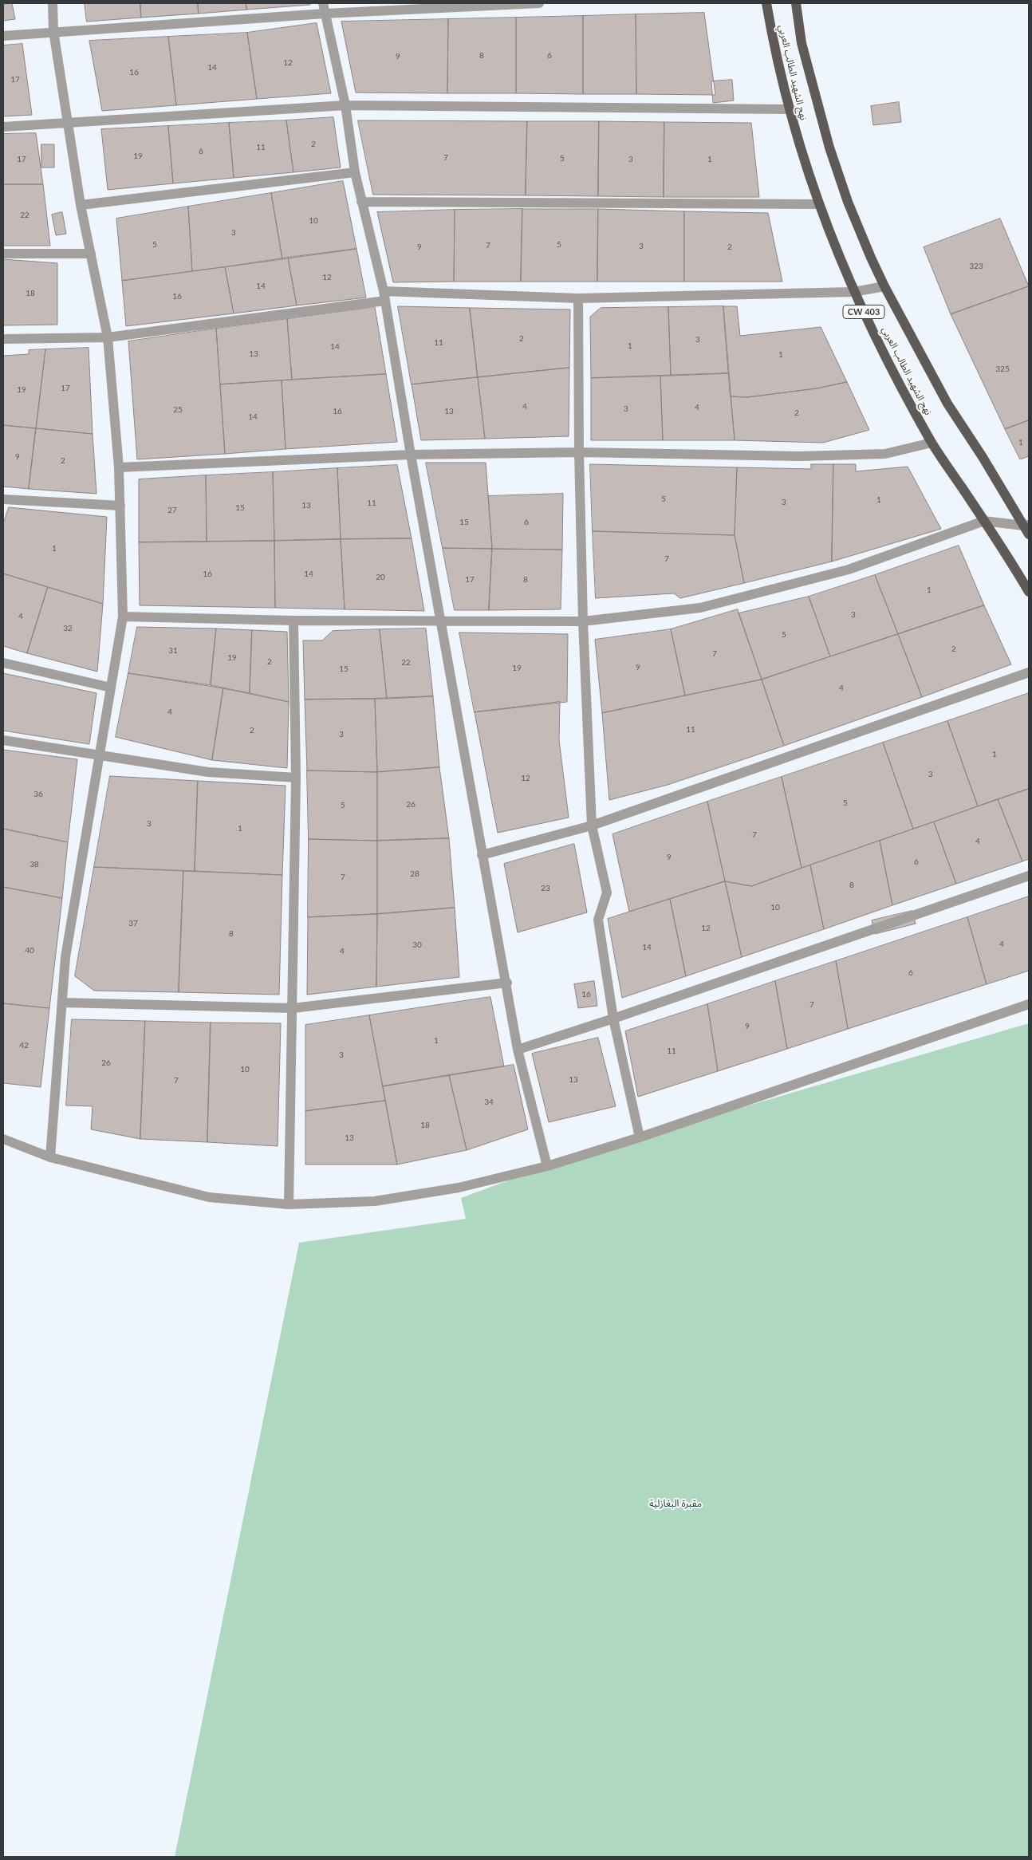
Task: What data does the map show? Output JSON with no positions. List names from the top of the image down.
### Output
{
  "streets": {
    "main road": ["نهج الشهيد الطالب العربي", "CW 403"]
  },
  "parks": ["مقبرة البغازلية"],
  "house_numbers": [
    "8",
    "6",
    "9",
    "12",
    "14",
    "16",
    "17",
    "2",
    "11",
    "6",
    "19",
    "7",
    "5",
    "17",
    "3",
    "1",
    "22",
    "10",
    "3",
    "5",
    "5",
    "7",
    "3",
    "9",
    "2",
    "323",
    "12",
    "14",
    "18",
    "16",
    "2",
    "3",
    "11",
    "1",
    "14",
    "13",
    "1",
    "325",
    "17",
    "19",
    "4",
    "4",
    "3",
    "25",
    "16",
    "13",
    "2",
    "14",
    "1",
    "9",
    "2",
    "5",
    "1",
    "3",
    "11",
    "13",
    "15",
    "27",
    "15",
    "6",
    "1",
    "7",
    "16",
    "14",
    "20",
    "17",
    "8",
    "1",
    "3",
    "4",
    "32",
    "5",
    "2",
    "31",
    "7",
    "19",
    "2",
    "22",
    "9",
    "19",
    "15",
    "4",
    "4",
    "11",
    "2",
    "3",
    "1",
    "3",
    "12",
    "36",
    "5",
    "26",
    "5",
    "3",
    "1",
    "7",
    "4",
    "9",
    "6",
    "38",
    "28",
    "7",
    "8",
    "23",
    "10",
    "37",
    "12",
    "8",
    "4",
    "30",
    "14",
    "40",
    "4",
    "6",
    "16",
    "7",
    "9",
    "1",
    "42",
    "11",
    "3",
    "26",
    "10",
    "13",
    "7",
    "34",
    "18",
    "13"
  ]
}
